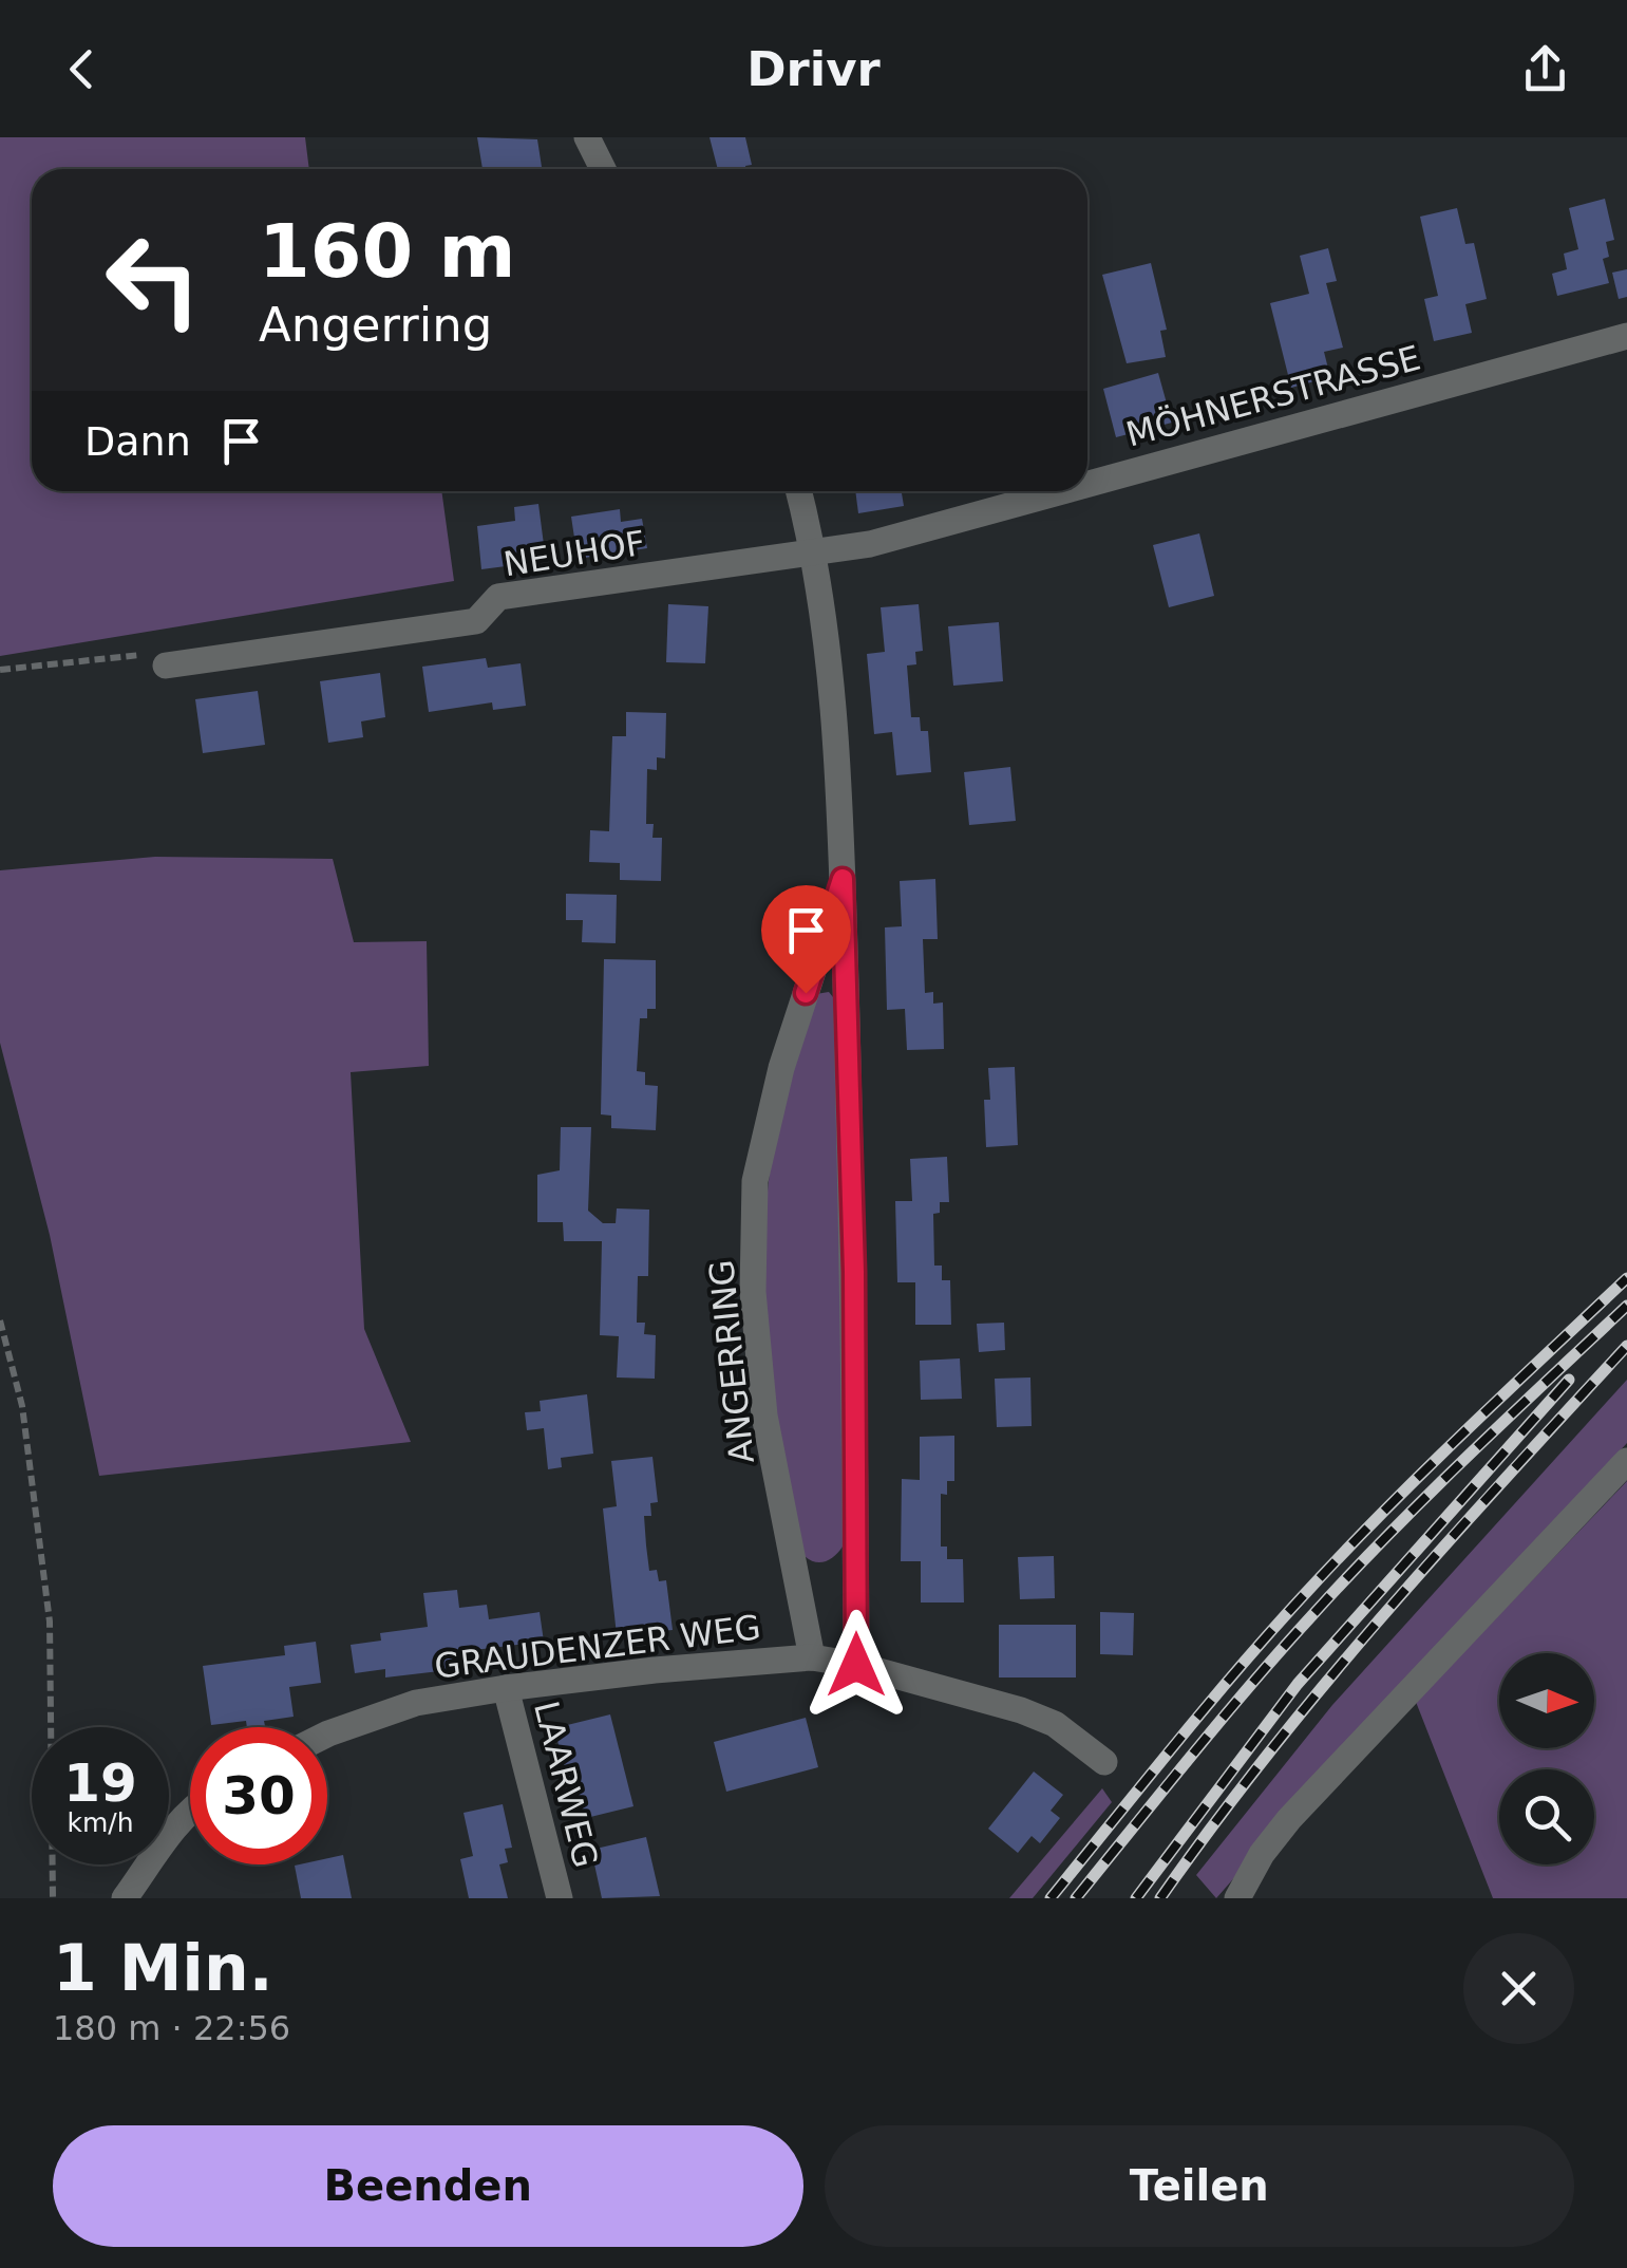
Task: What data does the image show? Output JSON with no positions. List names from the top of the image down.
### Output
{
  "streets": {
    "street": [
      "MÖHNERSTRASSE",
      "NEUHOF",
      "ANGERRING",
      "GRAUDENZER WEG",
      "LAARWEG"
    ]
  },
  "crossings": [
    ["MÖHNERSTRASSE", "NEUHOF"],
    ["MÖHNERSTRASSE", "ANGERRING"],
    ["NEUHOF", "ANGERRING"],
    ["ANGERRING", "GRAUDENZER WEG"],
    ["GRAUDENZER WEG", "LAARWEG"]
  ],
  "north": "right",
  "page": {
    "header": "Drivr",
    "turn": ["160 m", "Angerring"],
    "then": "Dann",
    "speed": "19 km/h",
    "limit": "30",
    "heading": ["1 Min.", "180 m · 22:56"],
    "buttons": ["Beenden", "Teilen"]
  }
}
